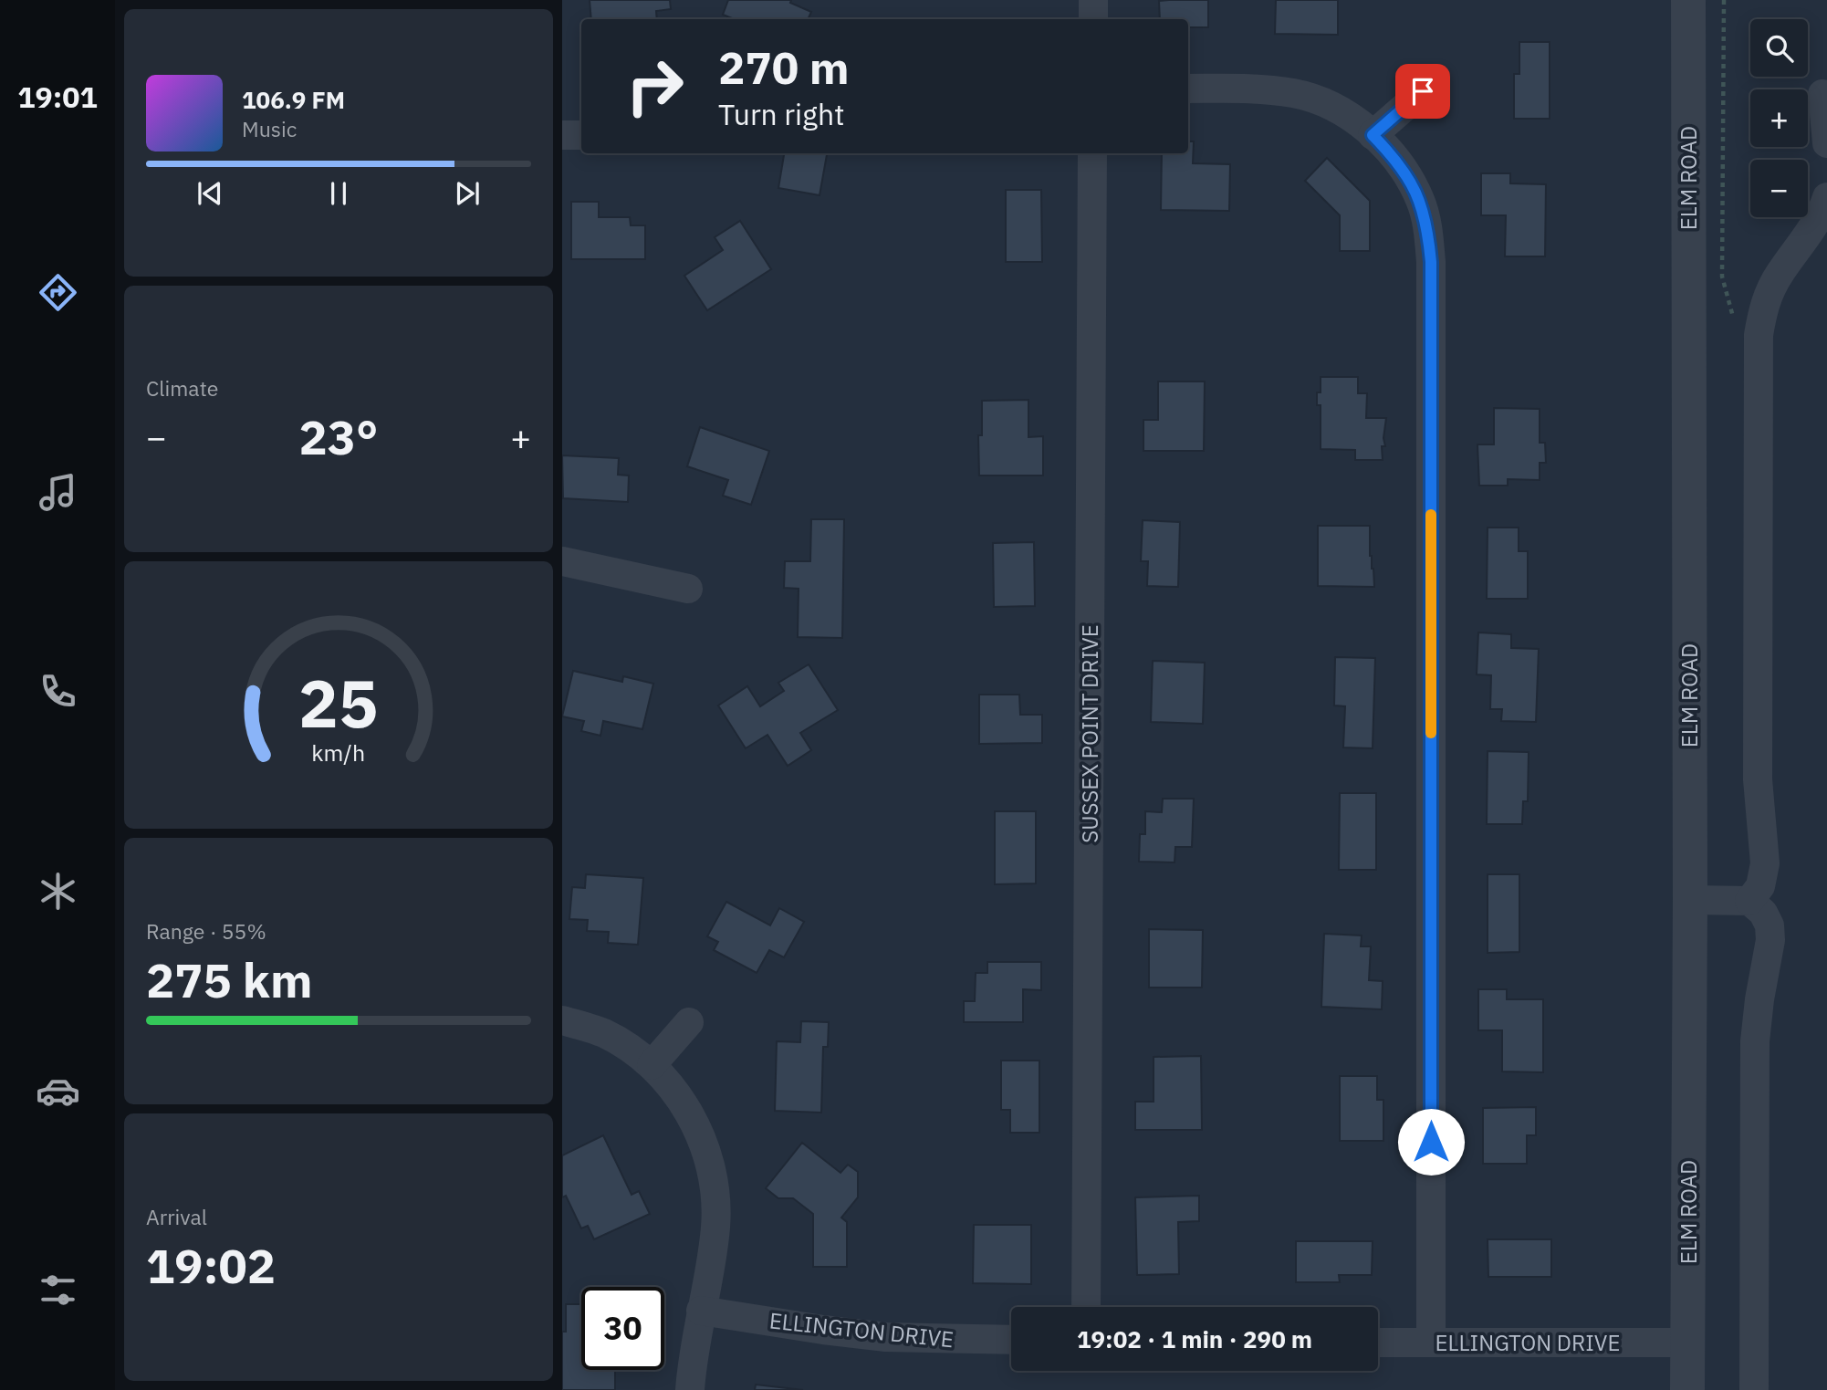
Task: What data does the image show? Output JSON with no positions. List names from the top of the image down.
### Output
{
  "streets": {
    "street": ["ELM ROAD", "SUSSEX POINT DRIVE", "ELLINGTON DRIVE"]
  },
  "crossings": [
    ["ELM ROAD", "ELLINGTON DRIVE"]
  ],
  "page": {
    "tabs": "19:01",
    "map_buttons": ["+", "−"],
    "turn": ["270 m", "Turn right"],
    "song": ["106.9 FM", "Music"],
    "tile": [
      "Climate",
      ["Range · 55%", "275 km"],
      ["Arrival", "19:02"]
    ],
    "heat": ["−", "23°", "+"],
    "limit": "30",
    "trip": "19:02 · 1 min · 290 m",
    "gauge": ["25", "km/h"]
  }
}
